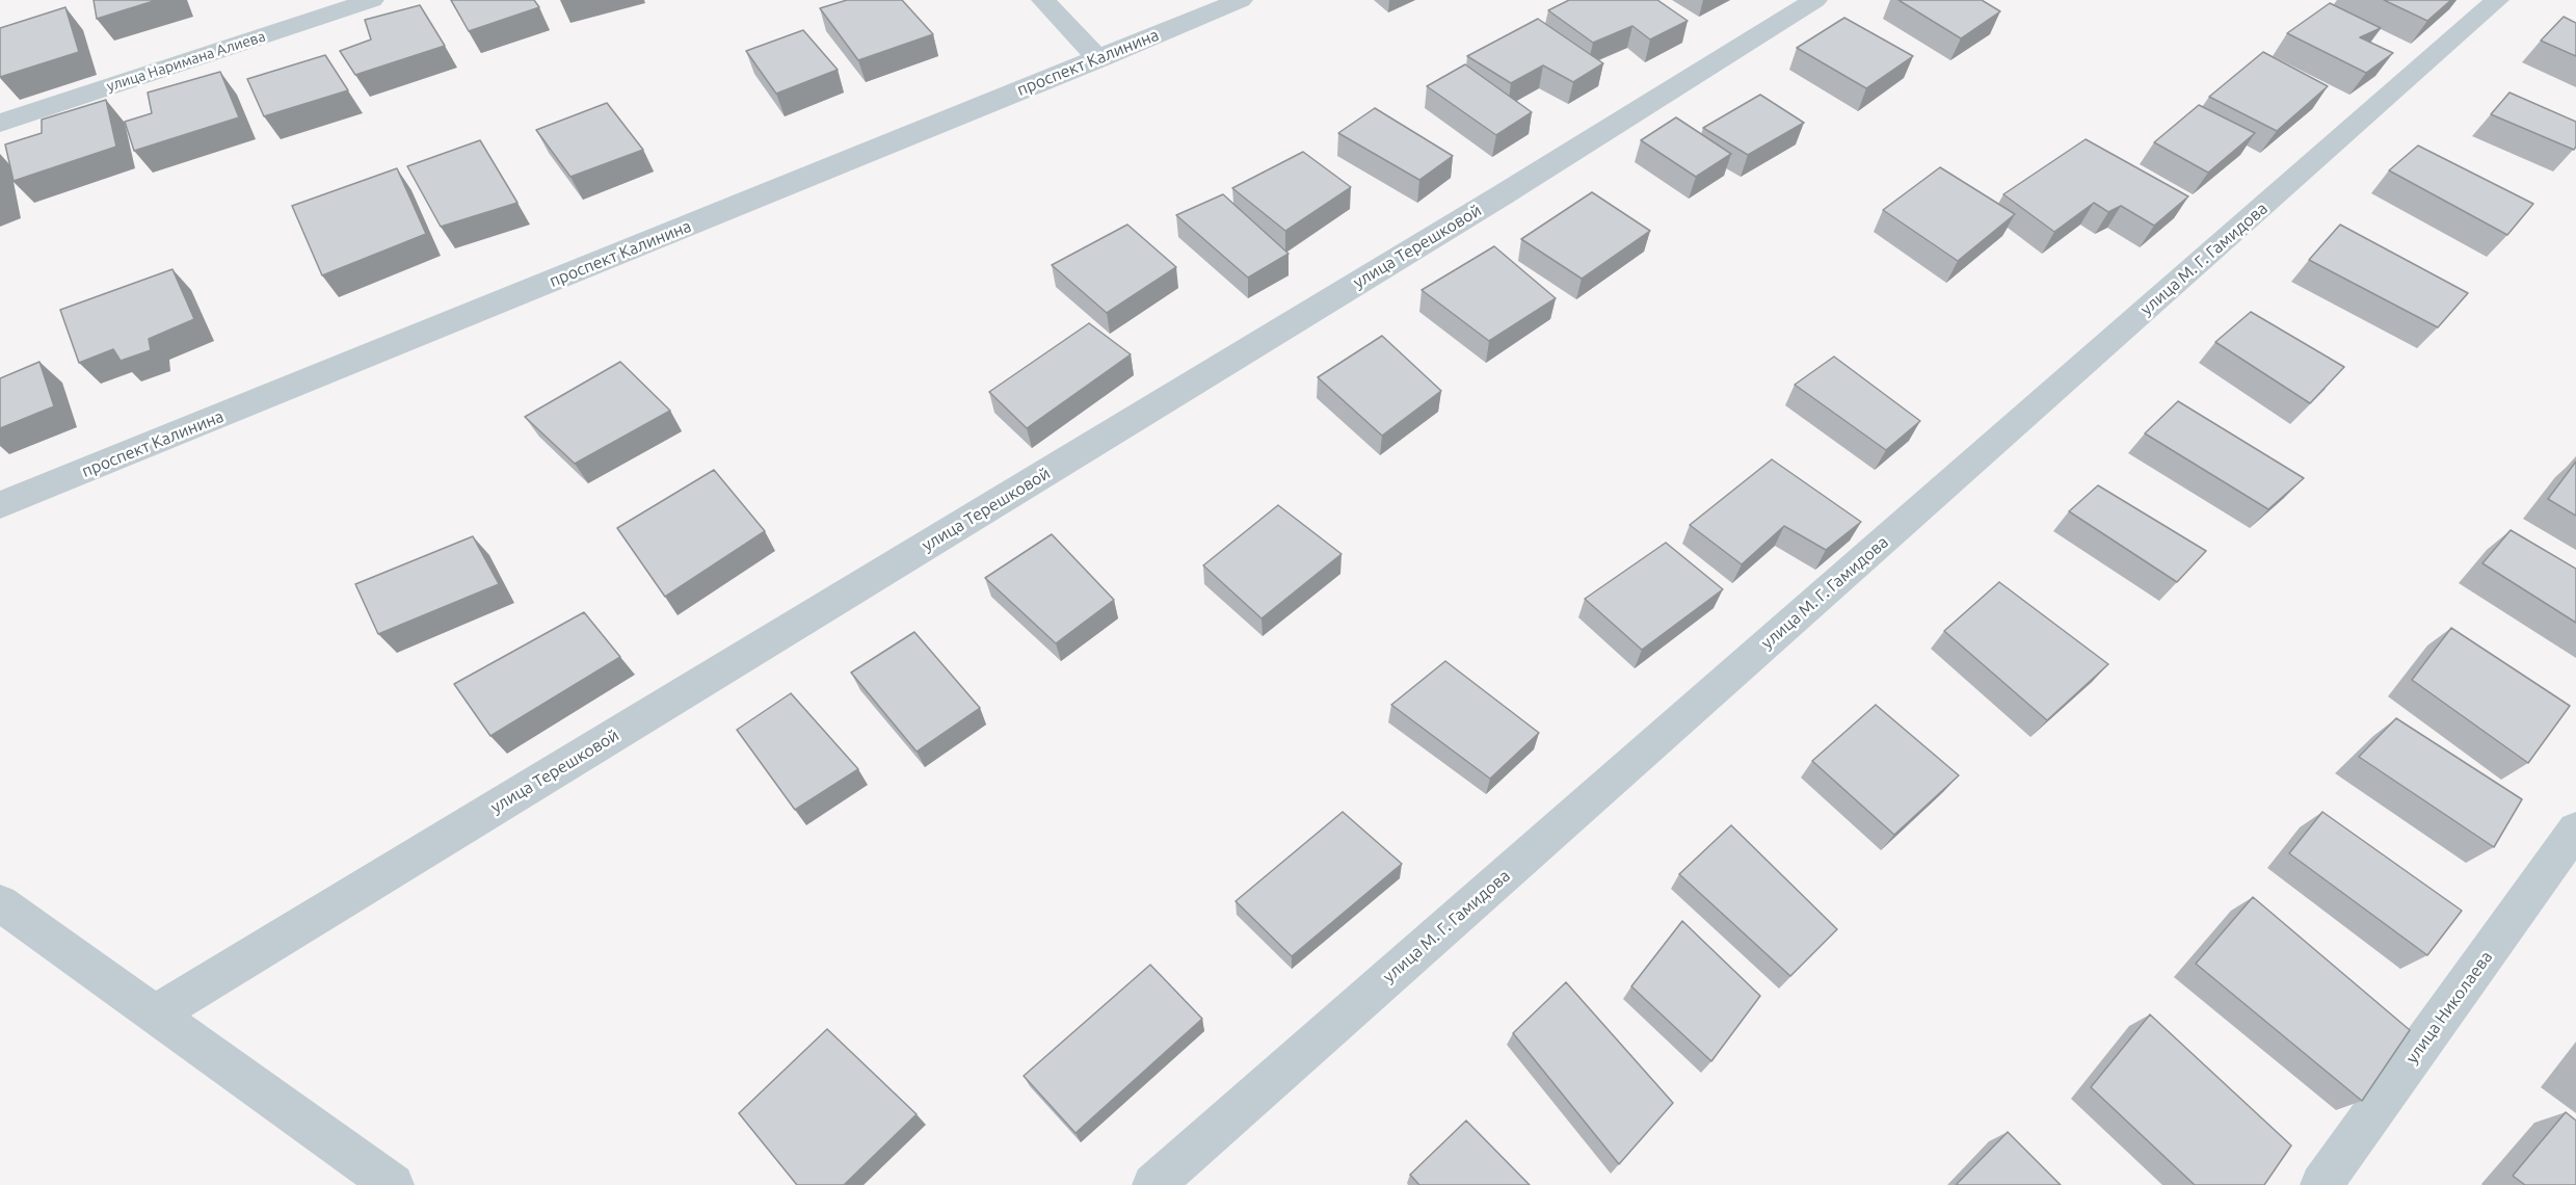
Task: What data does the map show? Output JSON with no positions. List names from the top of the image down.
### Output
{
  "streets": {
    "street": [
      "улица Наримана Алиева",
      "проспект Калинина",
      "улица Терешковой",
      "улица М. Г. Гамидова",
      "улица Николаева"
    ]
  }
}
